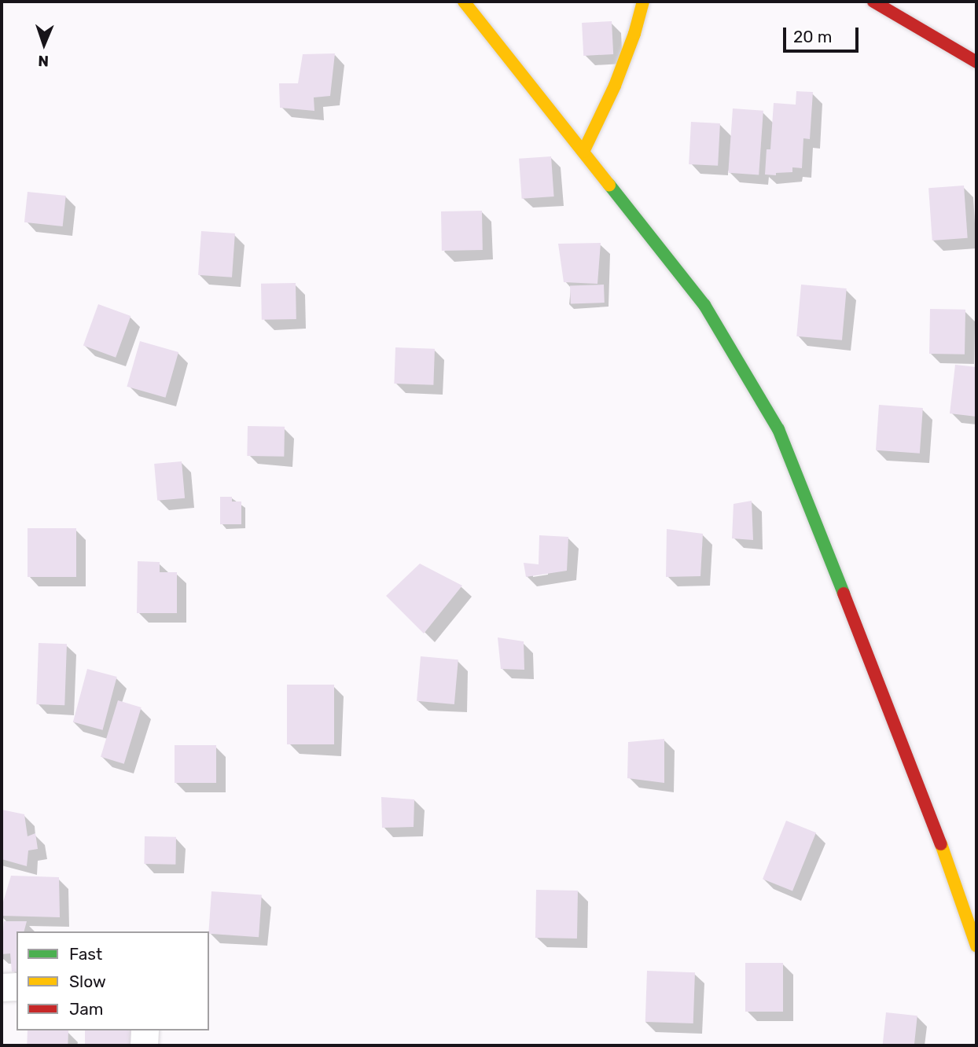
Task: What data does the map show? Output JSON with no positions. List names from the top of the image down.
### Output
{
  "legend": ["Fast", "Slow", "Jam"],
  "scale_bar": "20 m",
  "north": "bottom"
}
